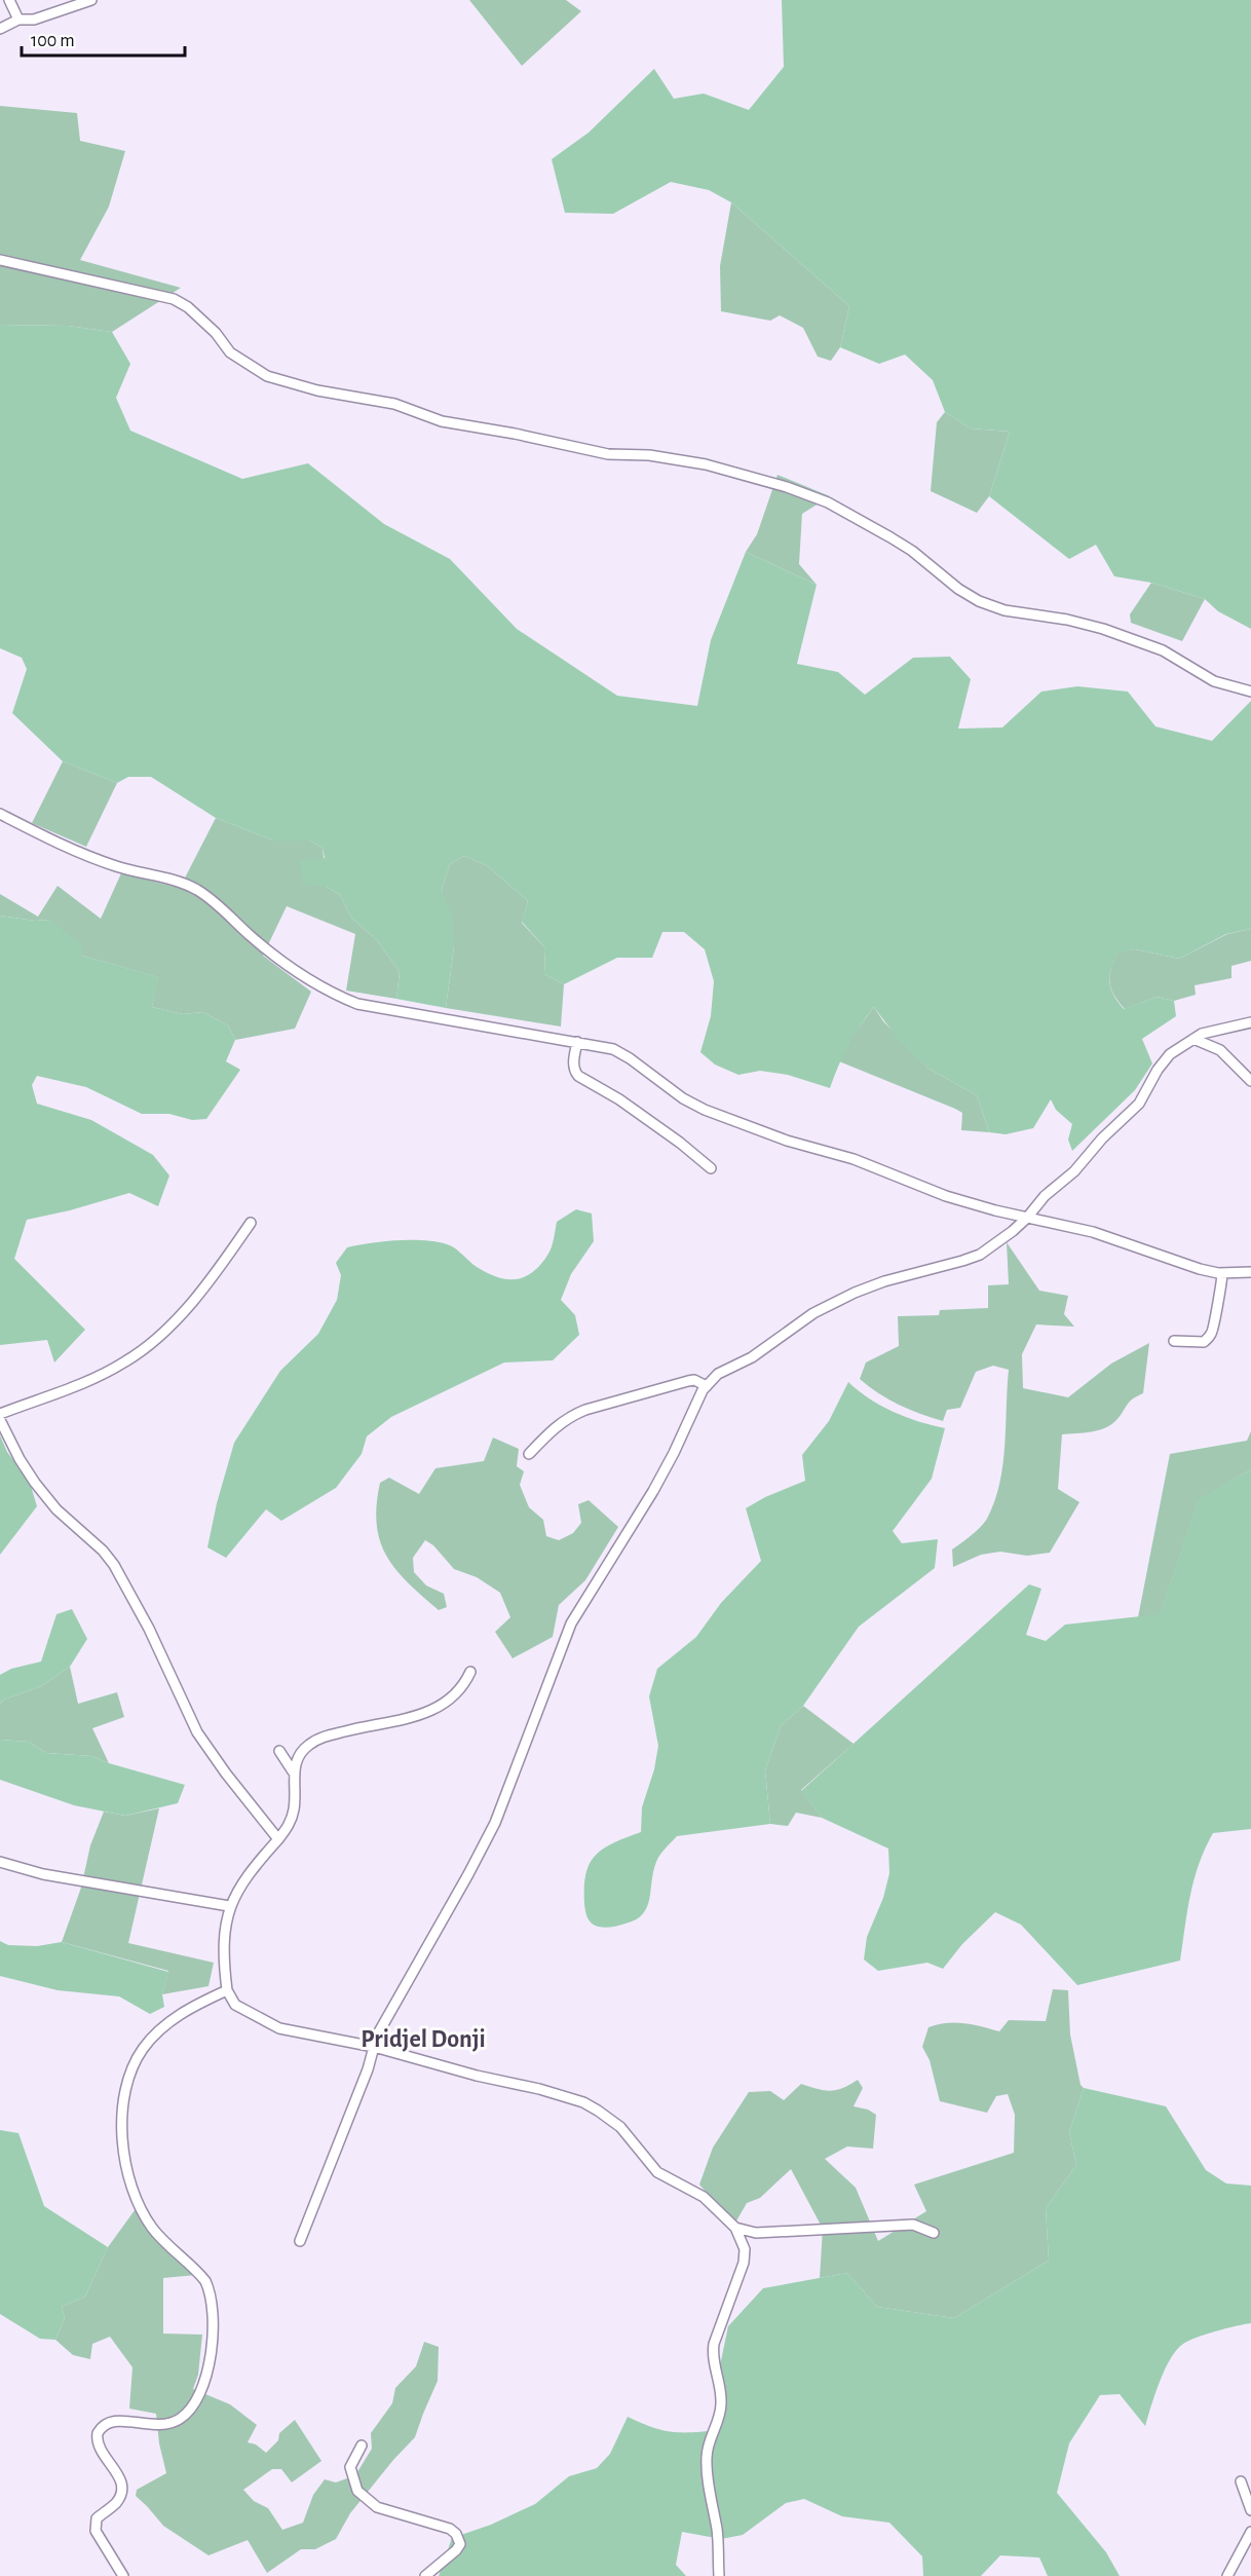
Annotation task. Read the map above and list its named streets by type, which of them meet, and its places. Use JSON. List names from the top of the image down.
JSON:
{
  "districts": ["Pridjel Donji"],
  "scale_bar": "100 m"
}
